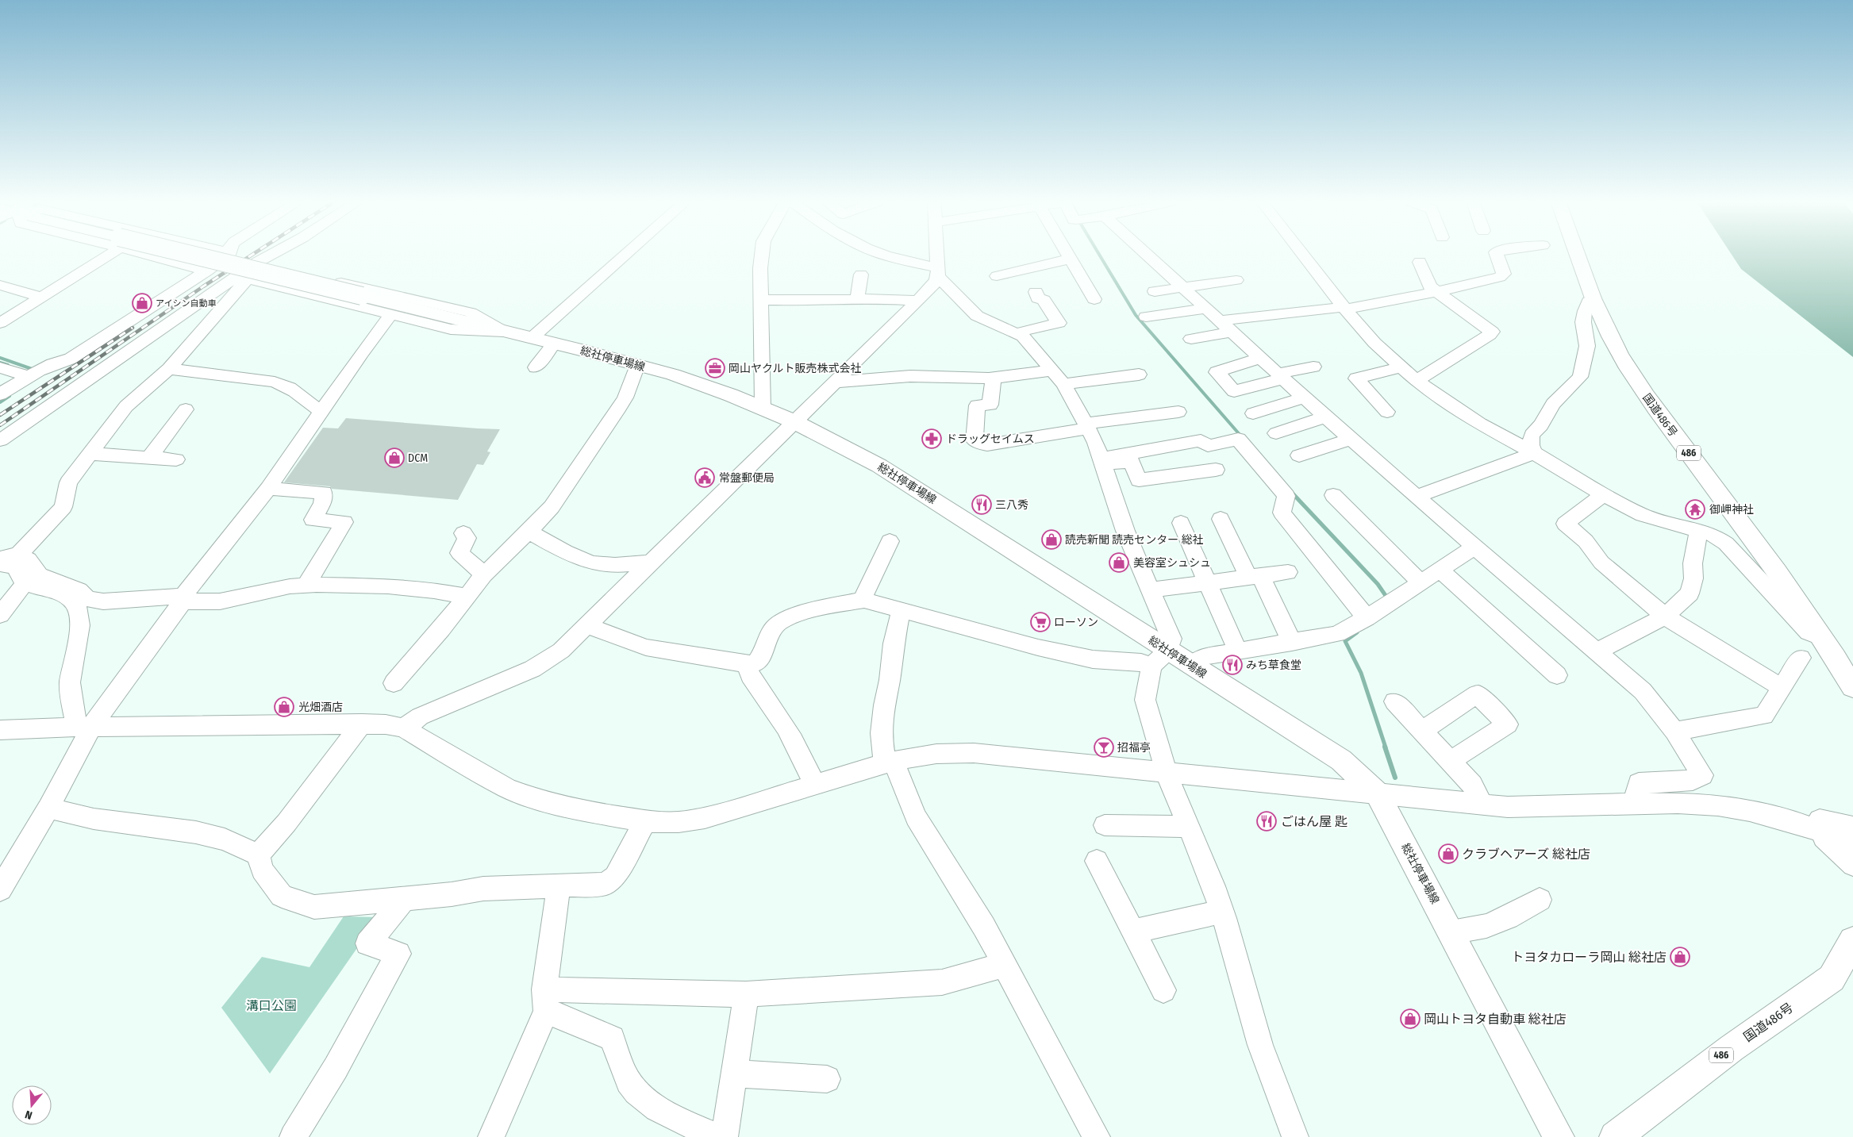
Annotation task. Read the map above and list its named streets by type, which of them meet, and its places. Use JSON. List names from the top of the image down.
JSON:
{
  "streets": {
    "main road": ["総社停車場線", "国道486号", "486"]
  },
  "parks": ["溝口公園"],
  "places": {
    "shop": [
      "アイシン自動車",
      "DCM",
      "読売新聞 読売センター 総社",
      "美容室シュシュ",
      "光畑酒店",
      "クラブヘアーズ 総社店",
      "トヨタカローラ岡山 総社店",
      "岡山トヨタ自動車 総社店"
    ],
    "office": ["岡山ヤクルト販売株式会社"],
    "pharmacy": ["ドラッグセイムス"],
    "public building": ["常盤郵便局"],
    "restaurant": ["三八秀", "みち草食堂", "ごはん屋 匙"],
    "temple": ["御岬神社"],
    "supermarket": ["ローソン"],
    "bar": ["招福亭"]
  },
  "north": "bottom"
}
